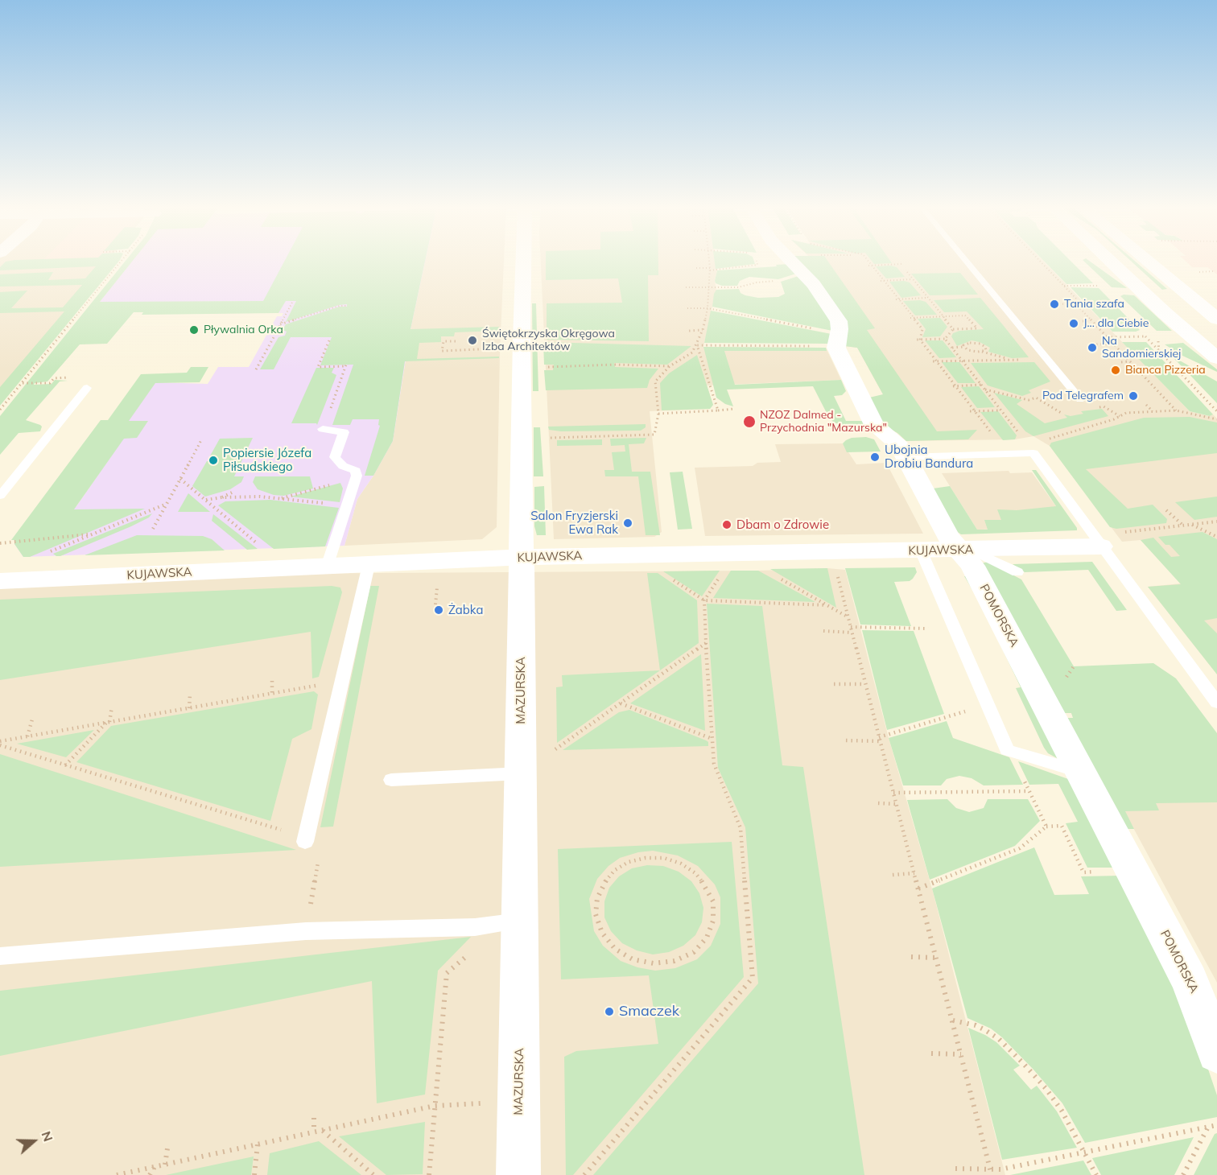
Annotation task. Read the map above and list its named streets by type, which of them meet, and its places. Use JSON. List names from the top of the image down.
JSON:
{
  "streets": {
    "street": ["KUJAWSKA", "POMORSKA", "MAZURSKA"]
  },
  "crossings": [
    ["KUJAWSKA", "POMORSKA"],
    ["KUJAWSKA", "MAZURSKA"]
  ],
  "places": [
    "Tania szafa",
    "J... dla Ciebie",
    "Pływalnia Orka",
    "Świętokrzyska Okręgowa Izba Architektów",
    "Na Sandomierskiej",
    "Bianca Pizzeria",
    "Pod Telegrafem",
    "NZOZ Dalmed - Przychodnia \"Mazurska\"",
    "Ubojnia Drobiu Bandura",
    "Popiersie Józefa Piłsudskiego",
    "Salon Fryzjerski Ewa Rak",
    "Dbam o Zdrowie",
    "Żabka",
    "Smaczek"
  ],
  "north": "right"
}
